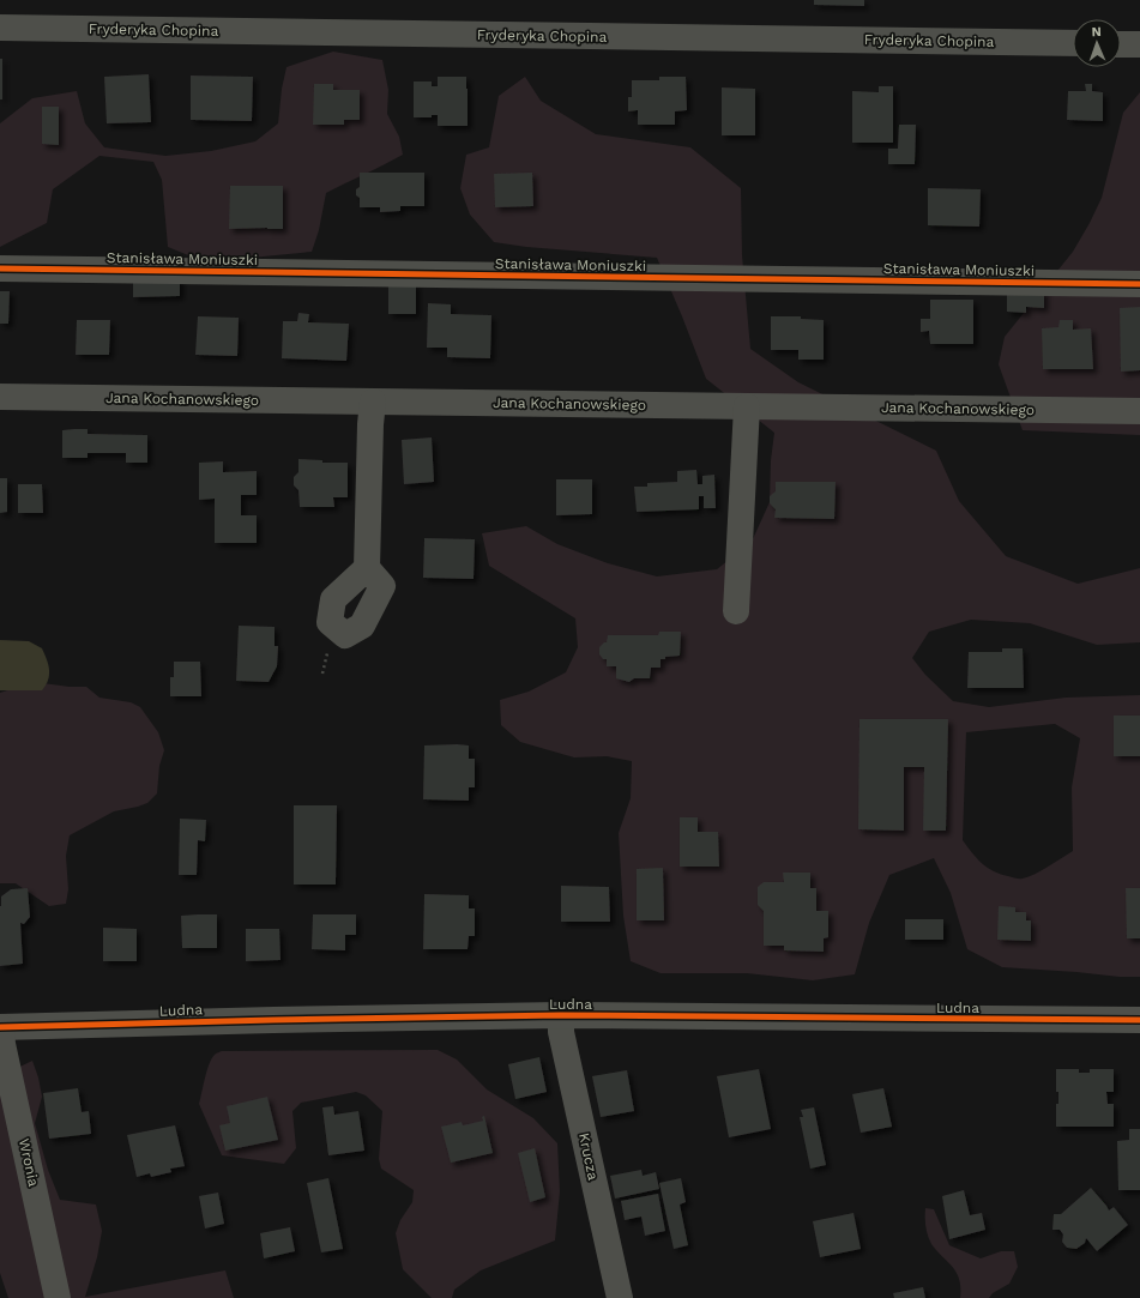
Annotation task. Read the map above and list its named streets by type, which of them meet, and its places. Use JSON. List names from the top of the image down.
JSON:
{
  "streets": {
    "street": [
      "Fryderyka Chopina",
      "Stanisława Moniuszki",
      "Jana Kochanowskiego",
      "Ludna",
      "Krucza",
      "Wronia"
    ]
  },
  "crossings": [
    ["Ludna", "Krucza"],
    ["Ludna", "Wronia"]
  ],
  "north": "top"
}
